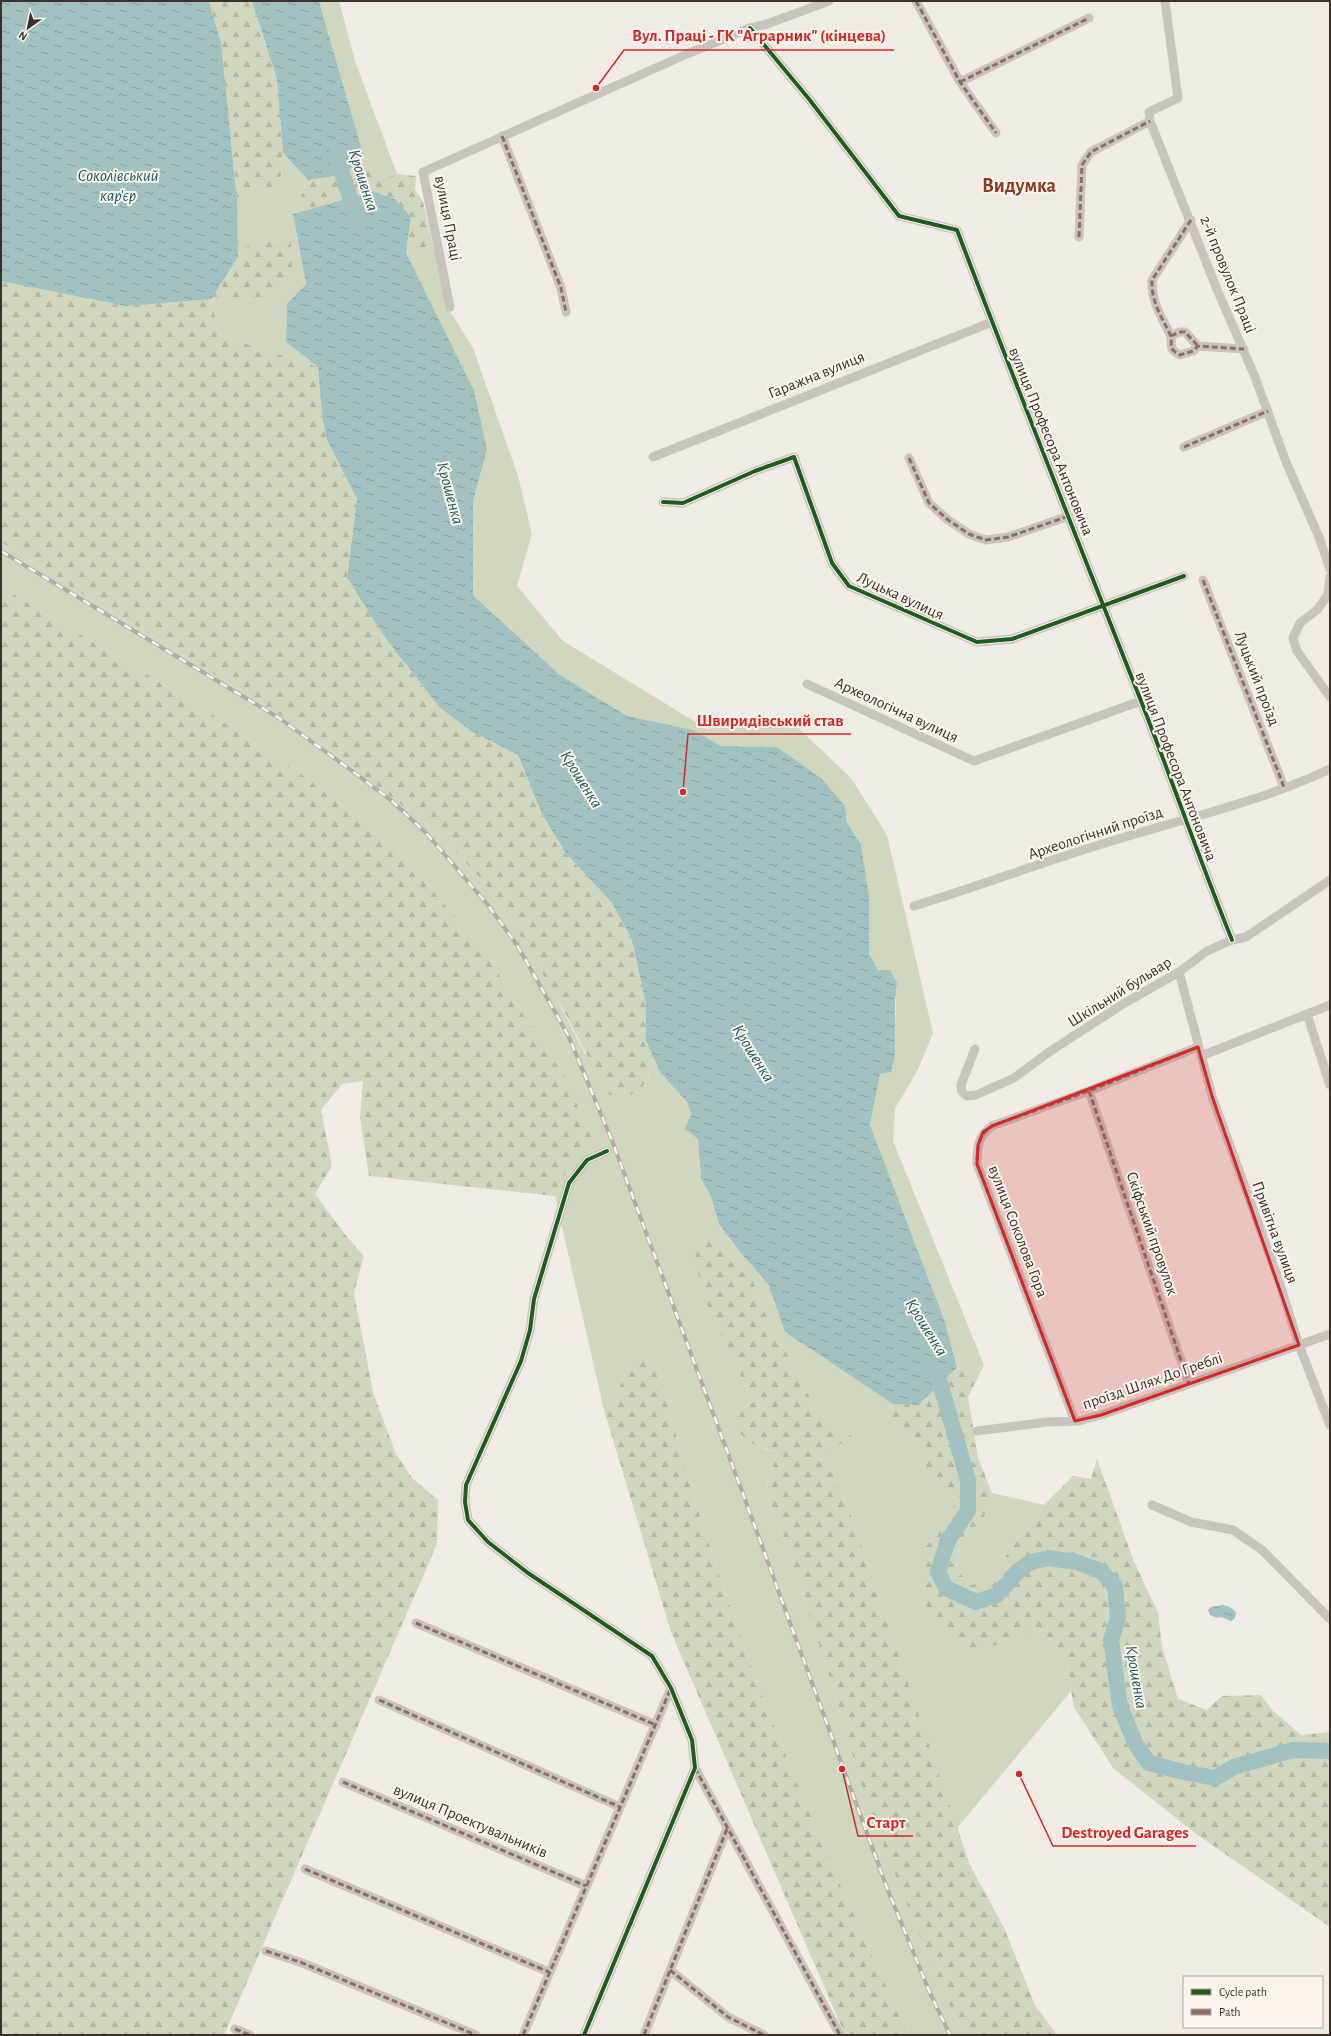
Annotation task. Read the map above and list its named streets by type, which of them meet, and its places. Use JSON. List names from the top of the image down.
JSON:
{
  "streets": {
    "street": [
      "вулиця Праці",
      "2-й провулок Праці",
      "Гаражна вулиця",
      "вулиця Професора Антоновича",
      "Луцька вулиця",
      "Луцький проїзд",
      "Археологічна вулиця",
      "Археологічний проїзд",
      "Шкільний бульвар",
      "вулиця Соколова Гора",
      "Привітна вулиця",
      "Скіфський провулок",
      "проїзд Шлях До Греблі",
      "вулиця Проектувальників"
    ]
  },
  "crossings": [
    ["вулиця Праці", "вулиця Професора Антоновича"],
    ["Гаражна вулиця", "вулиця Професора Антоновича"],
    ["вулиця Професора Антоновича", "Луцька вулиця"],
    ["вулиця Професора Антоновича", "Археологічна вулиця"],
    ["вулиця Професора Антоновича", "Археологічний проїзд"],
    ["вулиця Професора Антоновича", "Шкільний бульвар"],
    ["Луцький проїзд", "Археологічний проїзд"],
    ["вулиця Соколова Гора", "Привітна вулиця"],
    ["вулиця Соколова Гора", "Скіфський провулок"],
    ["вулиця Соколова Гора", "проїзд Шлях До Греблі"],
    ["Привітна вулиця", "проїзд Шлях До Греблі"],
    ["Скіфський провулок", "проїзд Шлях До Греблі"]
  ],
  "districts": ["Видумка"],
  "water": ["Соколівський кар'єр", "Крошенка"],
  "places": [
    "Вул. Праці - ГК \"Аграрник\" (кінцева)",
    "Швиридівський став",
    "Старт",
    "Destroyed Garages"
  ],
  "legend": ["Cycle path", "Path"],
  "north": "bottom left"
}
